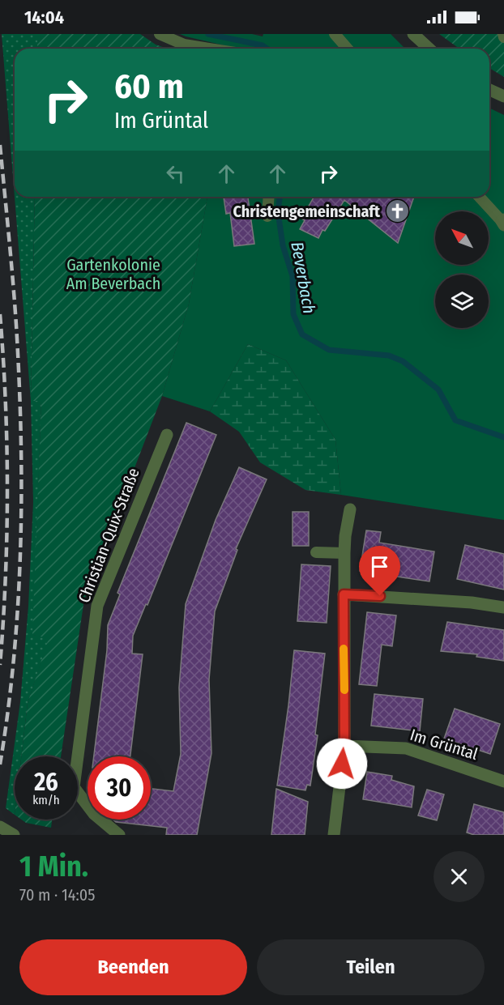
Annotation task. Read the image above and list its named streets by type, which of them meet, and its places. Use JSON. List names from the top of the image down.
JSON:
{
  "streets": {
    "street": ["Christian-Quix-Straße", "Im Grüntal"]
  },
  "water": ["Beverbach"],
  "parks": ["Gartenkolonie Am Beverbach"],
  "places": {
    "church": ["Christengemeinschaft"]
  },
  "north": "top left",
  "page": {
    "status": "14:04",
    "turn": ["60 m", "Im Grüntal"],
    "speed": "26 km/h",
    "limit": "30",
    "heading": ["1 Min.", "70 m · 14:05"],
    "buttons": ["Beenden", "Teilen"]
  }
}
